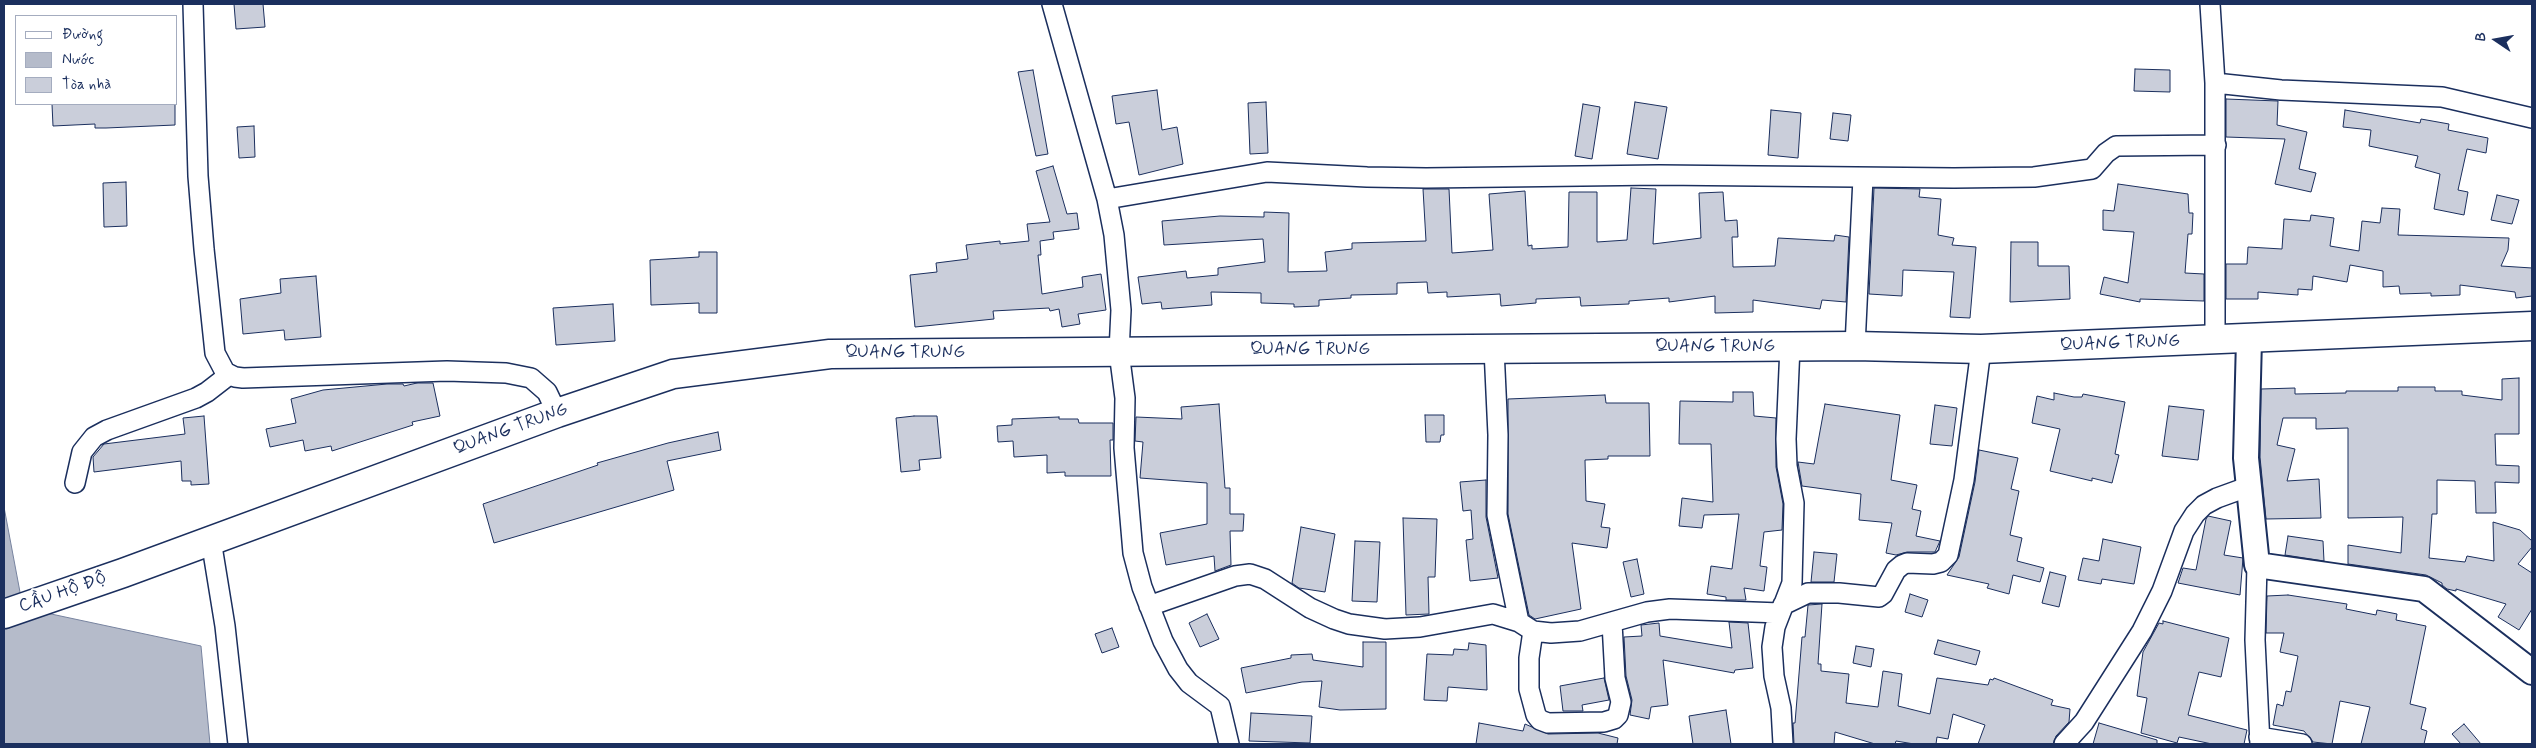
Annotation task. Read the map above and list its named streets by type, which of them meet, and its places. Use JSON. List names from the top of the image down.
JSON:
{
  "streets": {
    "main road": ["QUANG TRUNG", "CẦU HỘ ĐỘ"]
  },
  "crossings": [
    ["QUANG TRUNG", "CẦU HỘ ĐỘ"]
  ],
  "legend": ["Đường", "Nước", "Tòa nhà"],
  "north": "left"
}
